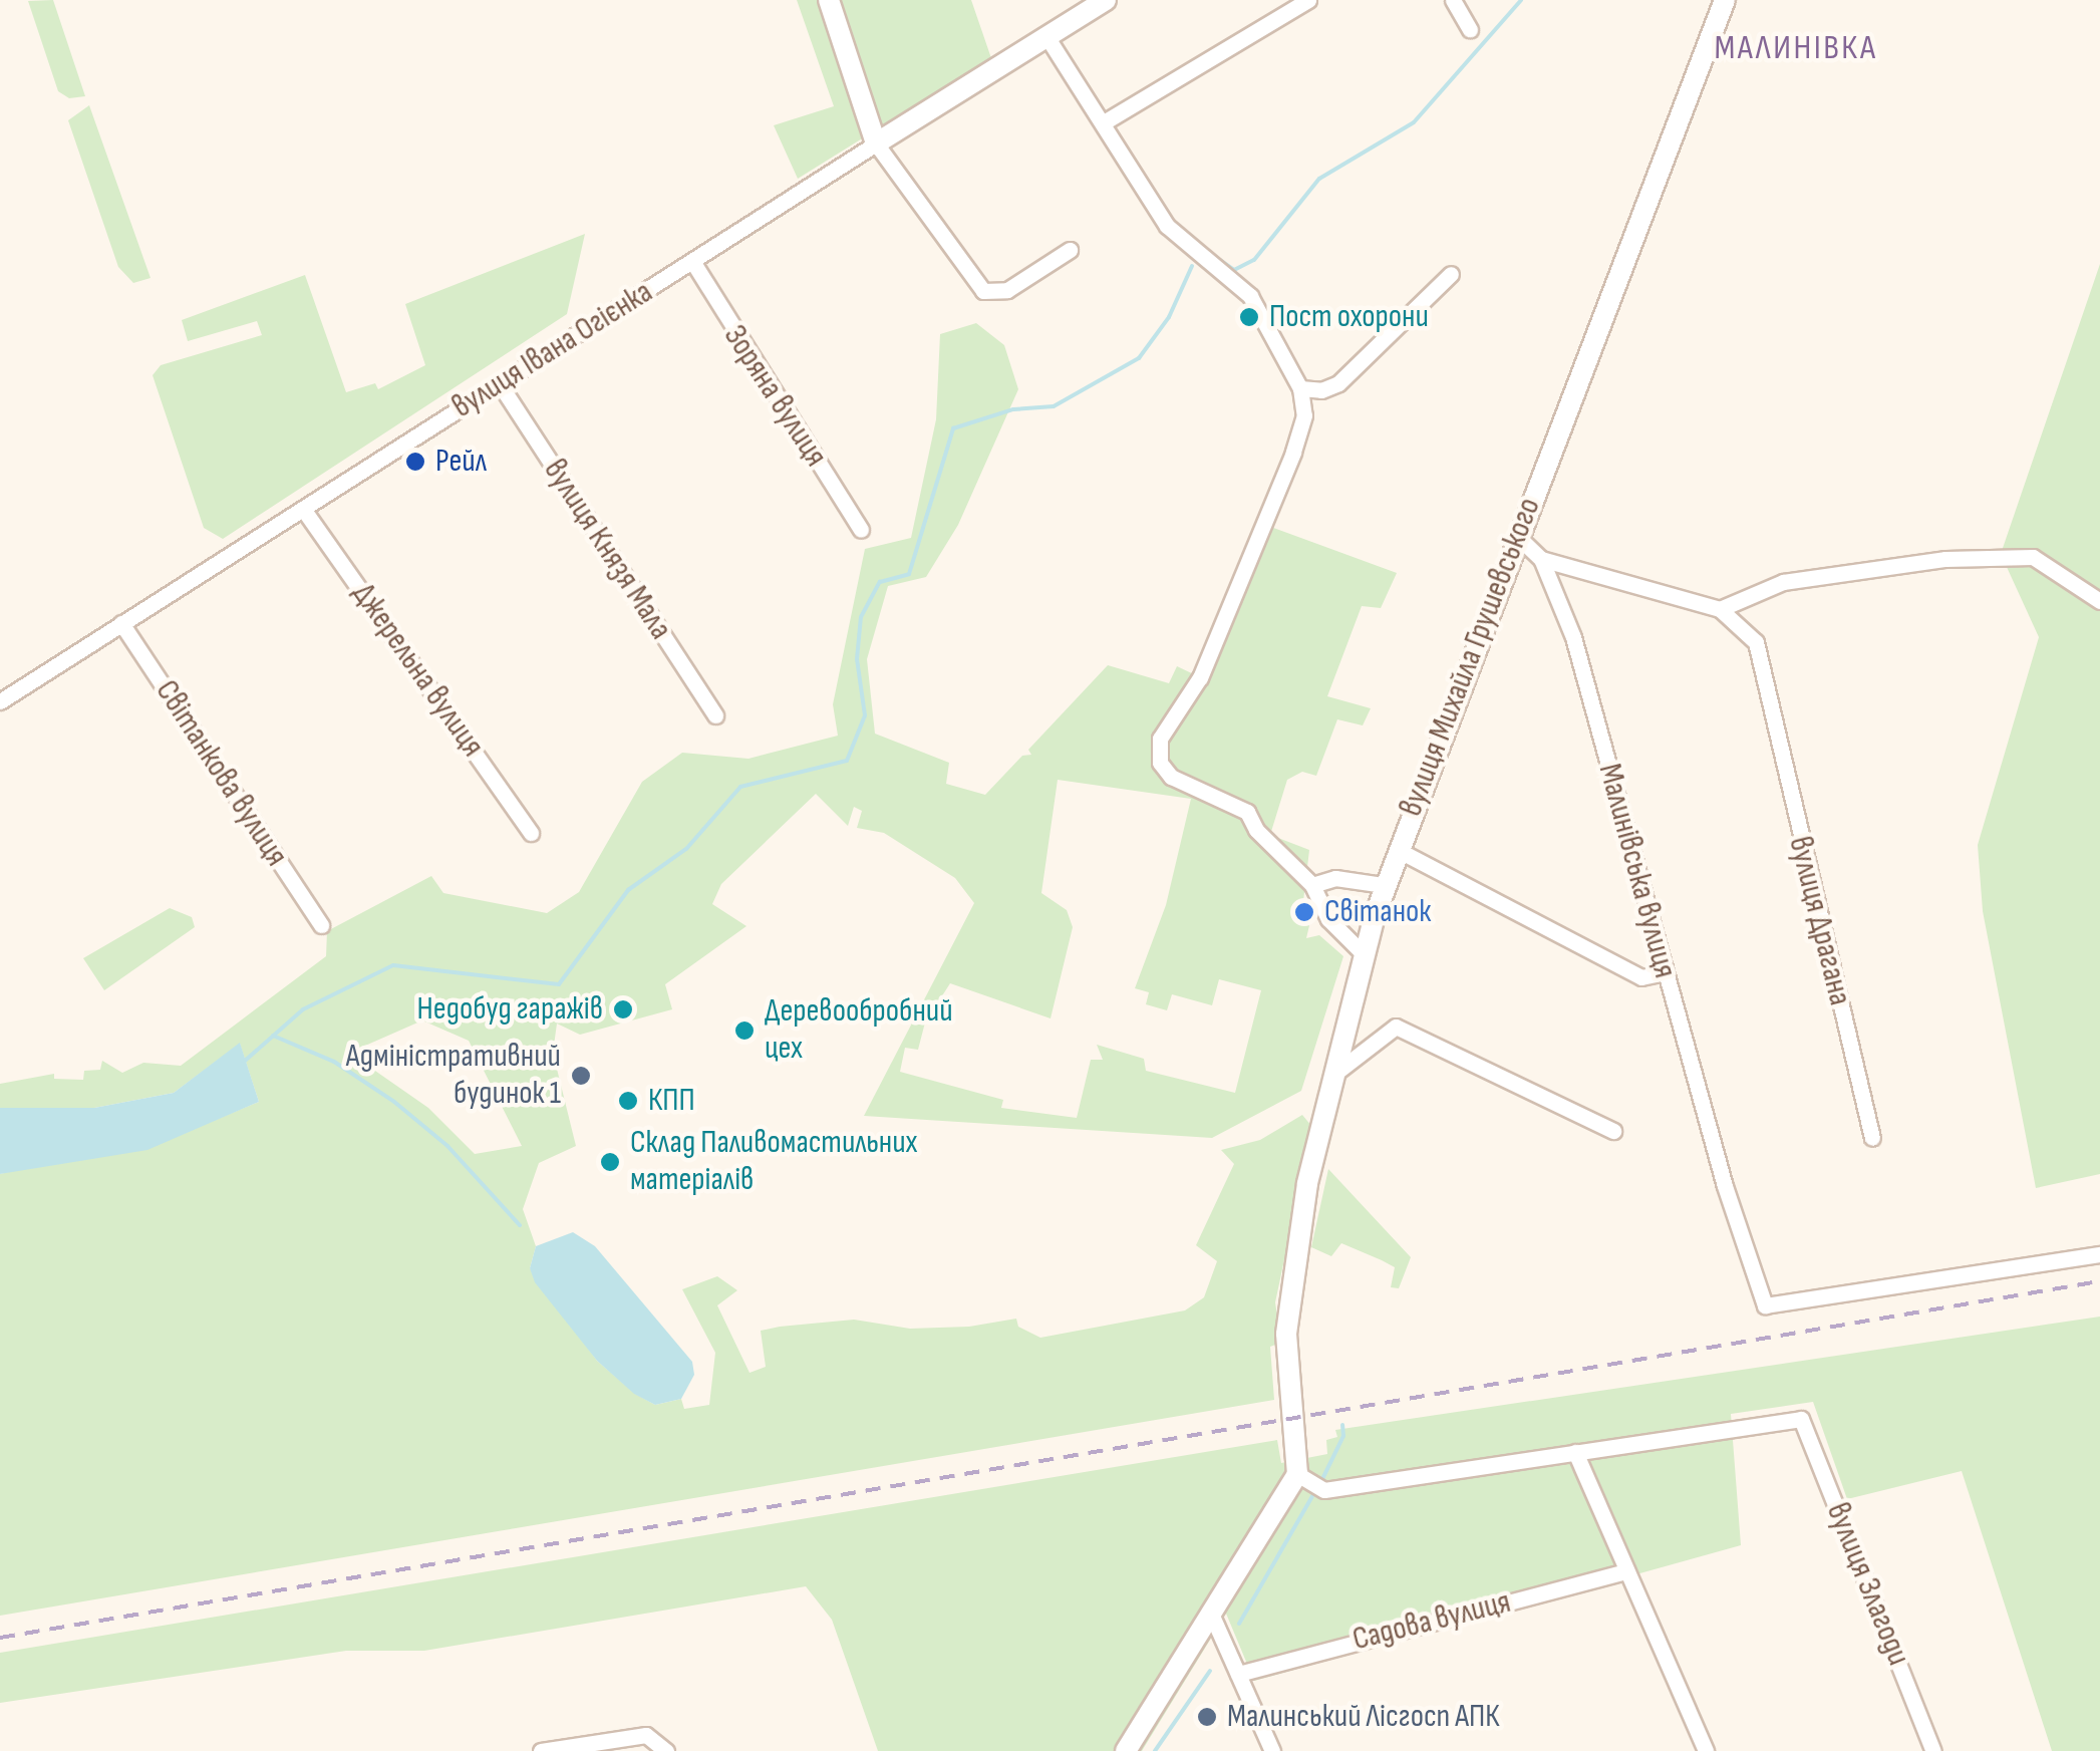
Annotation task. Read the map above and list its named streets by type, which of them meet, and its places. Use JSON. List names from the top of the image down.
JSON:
{
  "streets": {
    "street": [
      "вулиця Івана Огієнка",
      "Зоряна вулиця",
      "вулиця Князя Мала",
      "вулиця Михайла Грушевського",
      "Джерельна вулиця",
      "Світанкова вулиця",
      "Малинівська вулиця",
      "вулиця Драгана",
      "вулиця Злагоди",
      "Садова вулиця"
    ]
  },
  "crossings": [
    ["вулиця Івана Огієнка", "Зоряна вулиця"],
    ["вулиця Івана Огієнка", "вулиця Князя Мала"],
    ["вулиця Івана Огієнка", "Джерельна вулиця"],
    ["вулиця Івана Огієнка", "Світанкова вулиця"]
  ],
  "districts": ["МАЛИНІВКА"],
  "places": [
    "Пост охорони",
    "Рейл",
    "Світанок",
    "Недобуд гаражів",
    "Деревообробний цех",
    "Адміністративний будинок 1",
    "КПП",
    "Склад Паливомастильних матеріалів",
    "Малинський Лісгосп АПК"
  ]
}
